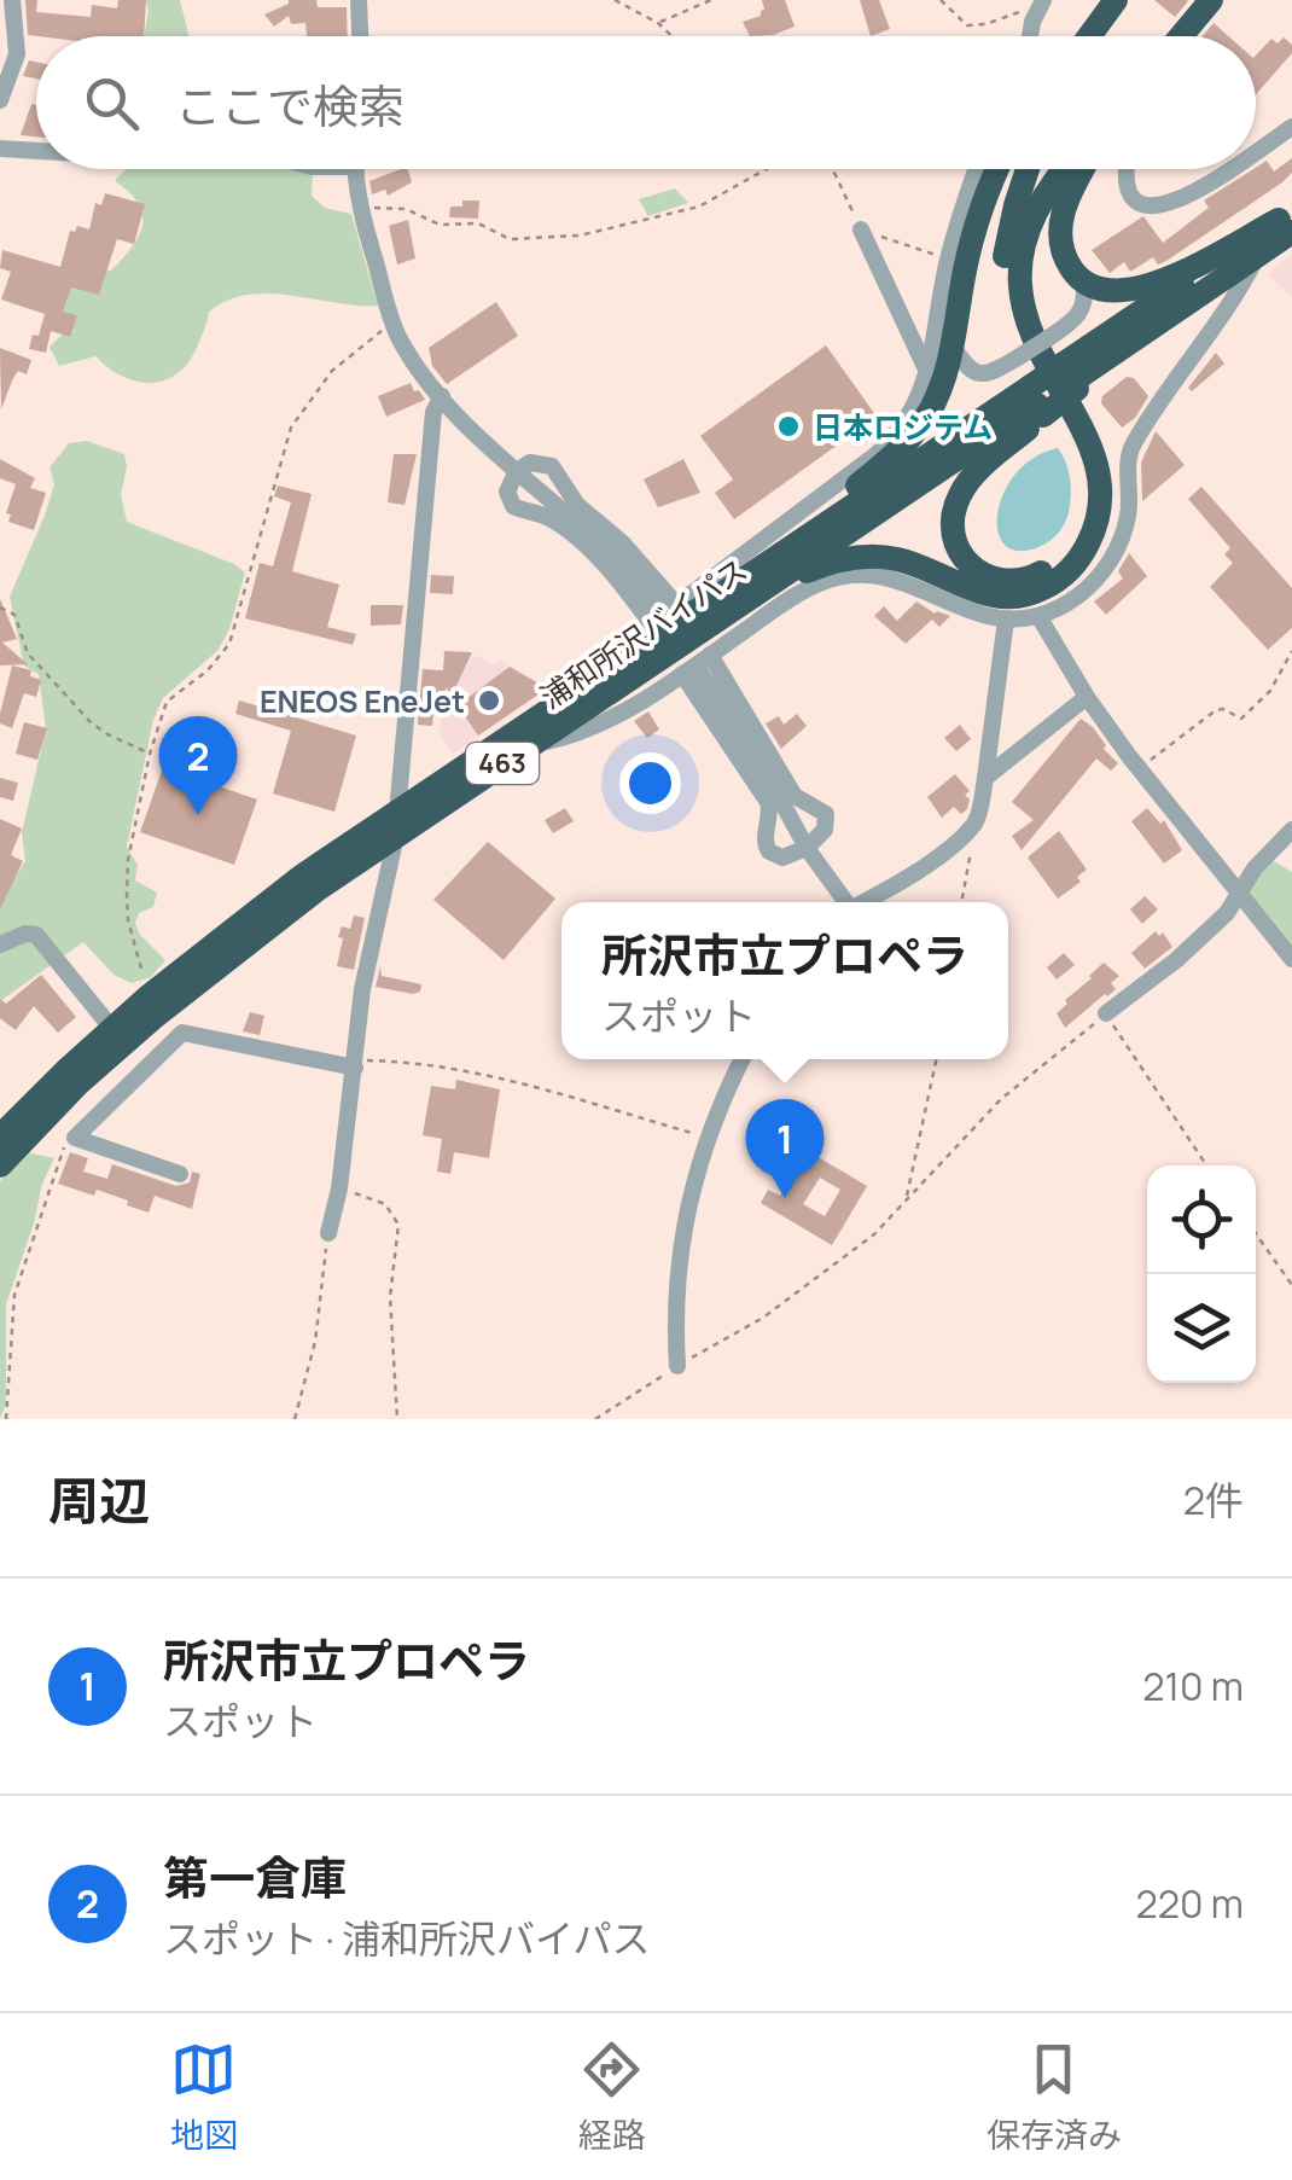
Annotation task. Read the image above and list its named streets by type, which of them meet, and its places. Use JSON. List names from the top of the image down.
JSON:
{
  "streets": {
    "highway": ["浦和所沢バイパス", "463"]
  },
  "places": ["日本ロジテム", "ENEOS EneJet"],
  "page": {
    "search": "ここで検索",
    "pins": ["2", "1"],
    "popup": ["所沢市立プロペラ", "スポット"],
    "heading": ["周辺", "2件"],
    "list": [
      {
        "mark": "1",
        "name": "所沢市立プロペラ",
        "note": "スポット",
        "value": "210 m"
      },
      {
        "mark": "2",
        "name": "第一倉庫",
        "note": "スポット · 浦和所沢バイパス",
        "value": "220 m"
      }
    ],
    "nav": ["地図", "経路", "保存済み"]
  }
}
